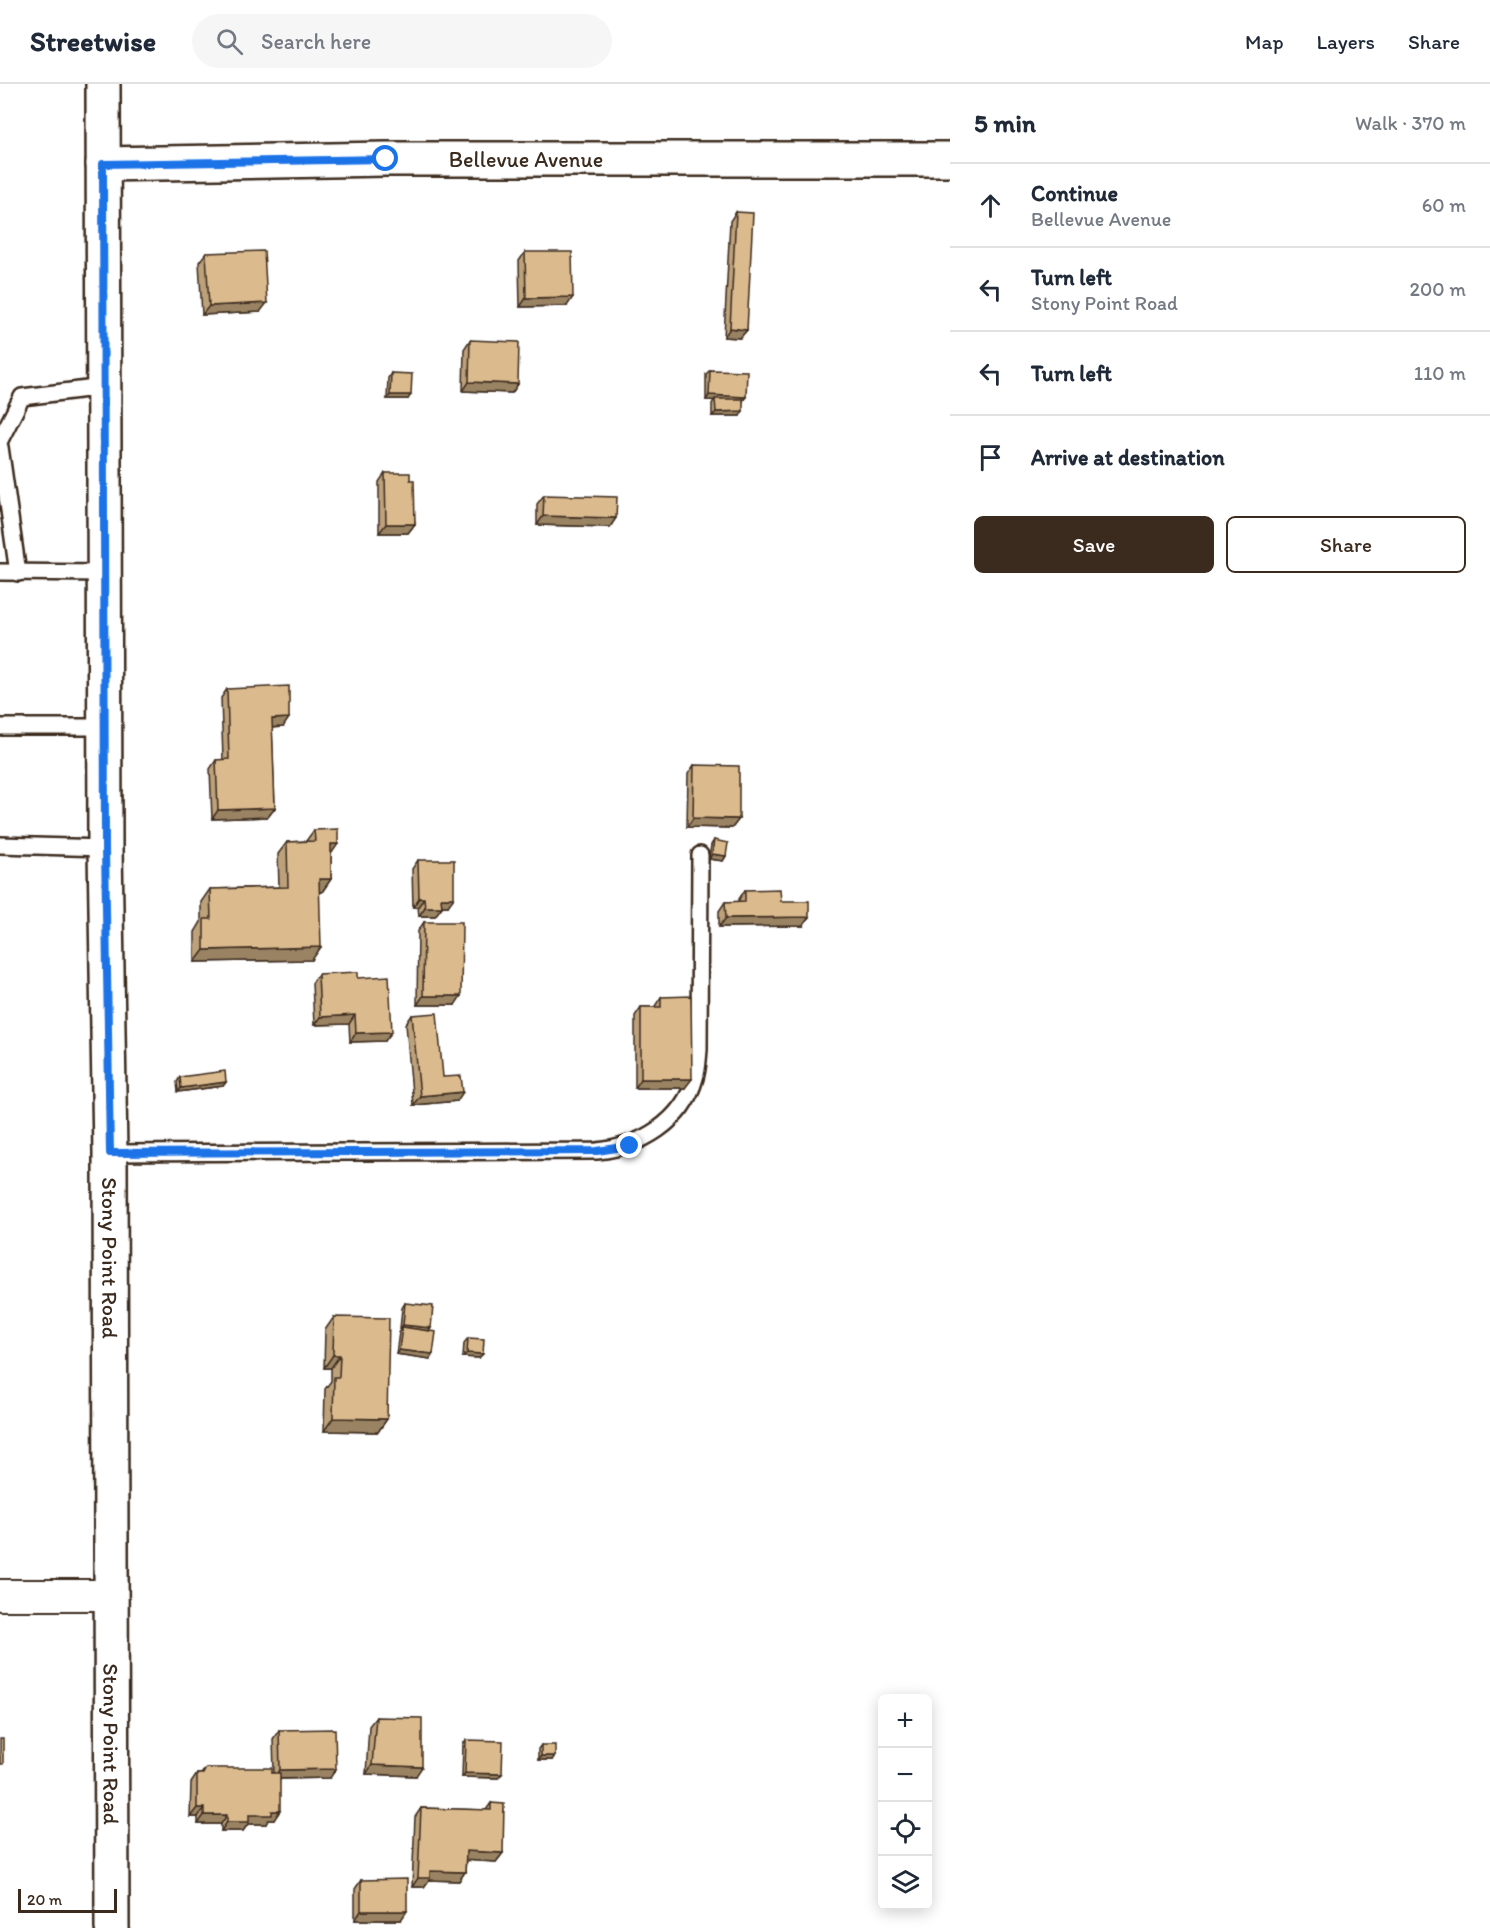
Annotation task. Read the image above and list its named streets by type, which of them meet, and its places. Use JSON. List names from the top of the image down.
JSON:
{
  "streets": {
    "main road": ["Bellevue Avenue", "Stony Point Road"]
  },
  "crossings": [
    ["Bellevue Avenue", "Stony Point Road"]
  ],
  "scale_bar": "20 m",
  "page": {
    "header": "Streetwise",
    "search": "Search here",
    "nav": ["Map", "Layers", "Share"],
    "heading": ["5 min", "Walk · 370 m"],
    "list": [
      ["Continue", "Bellevue Avenue", "60 m"],
      ["Turn left", "Stony Point Road", "200 m"],
      ["Turn left", "110 m"],
      "Arrive at destination"
    ],
    "buttons": ["Save", "Share"],
    "map_buttons": ["+", "−"],
    "scale": "20 m"
  }
}
